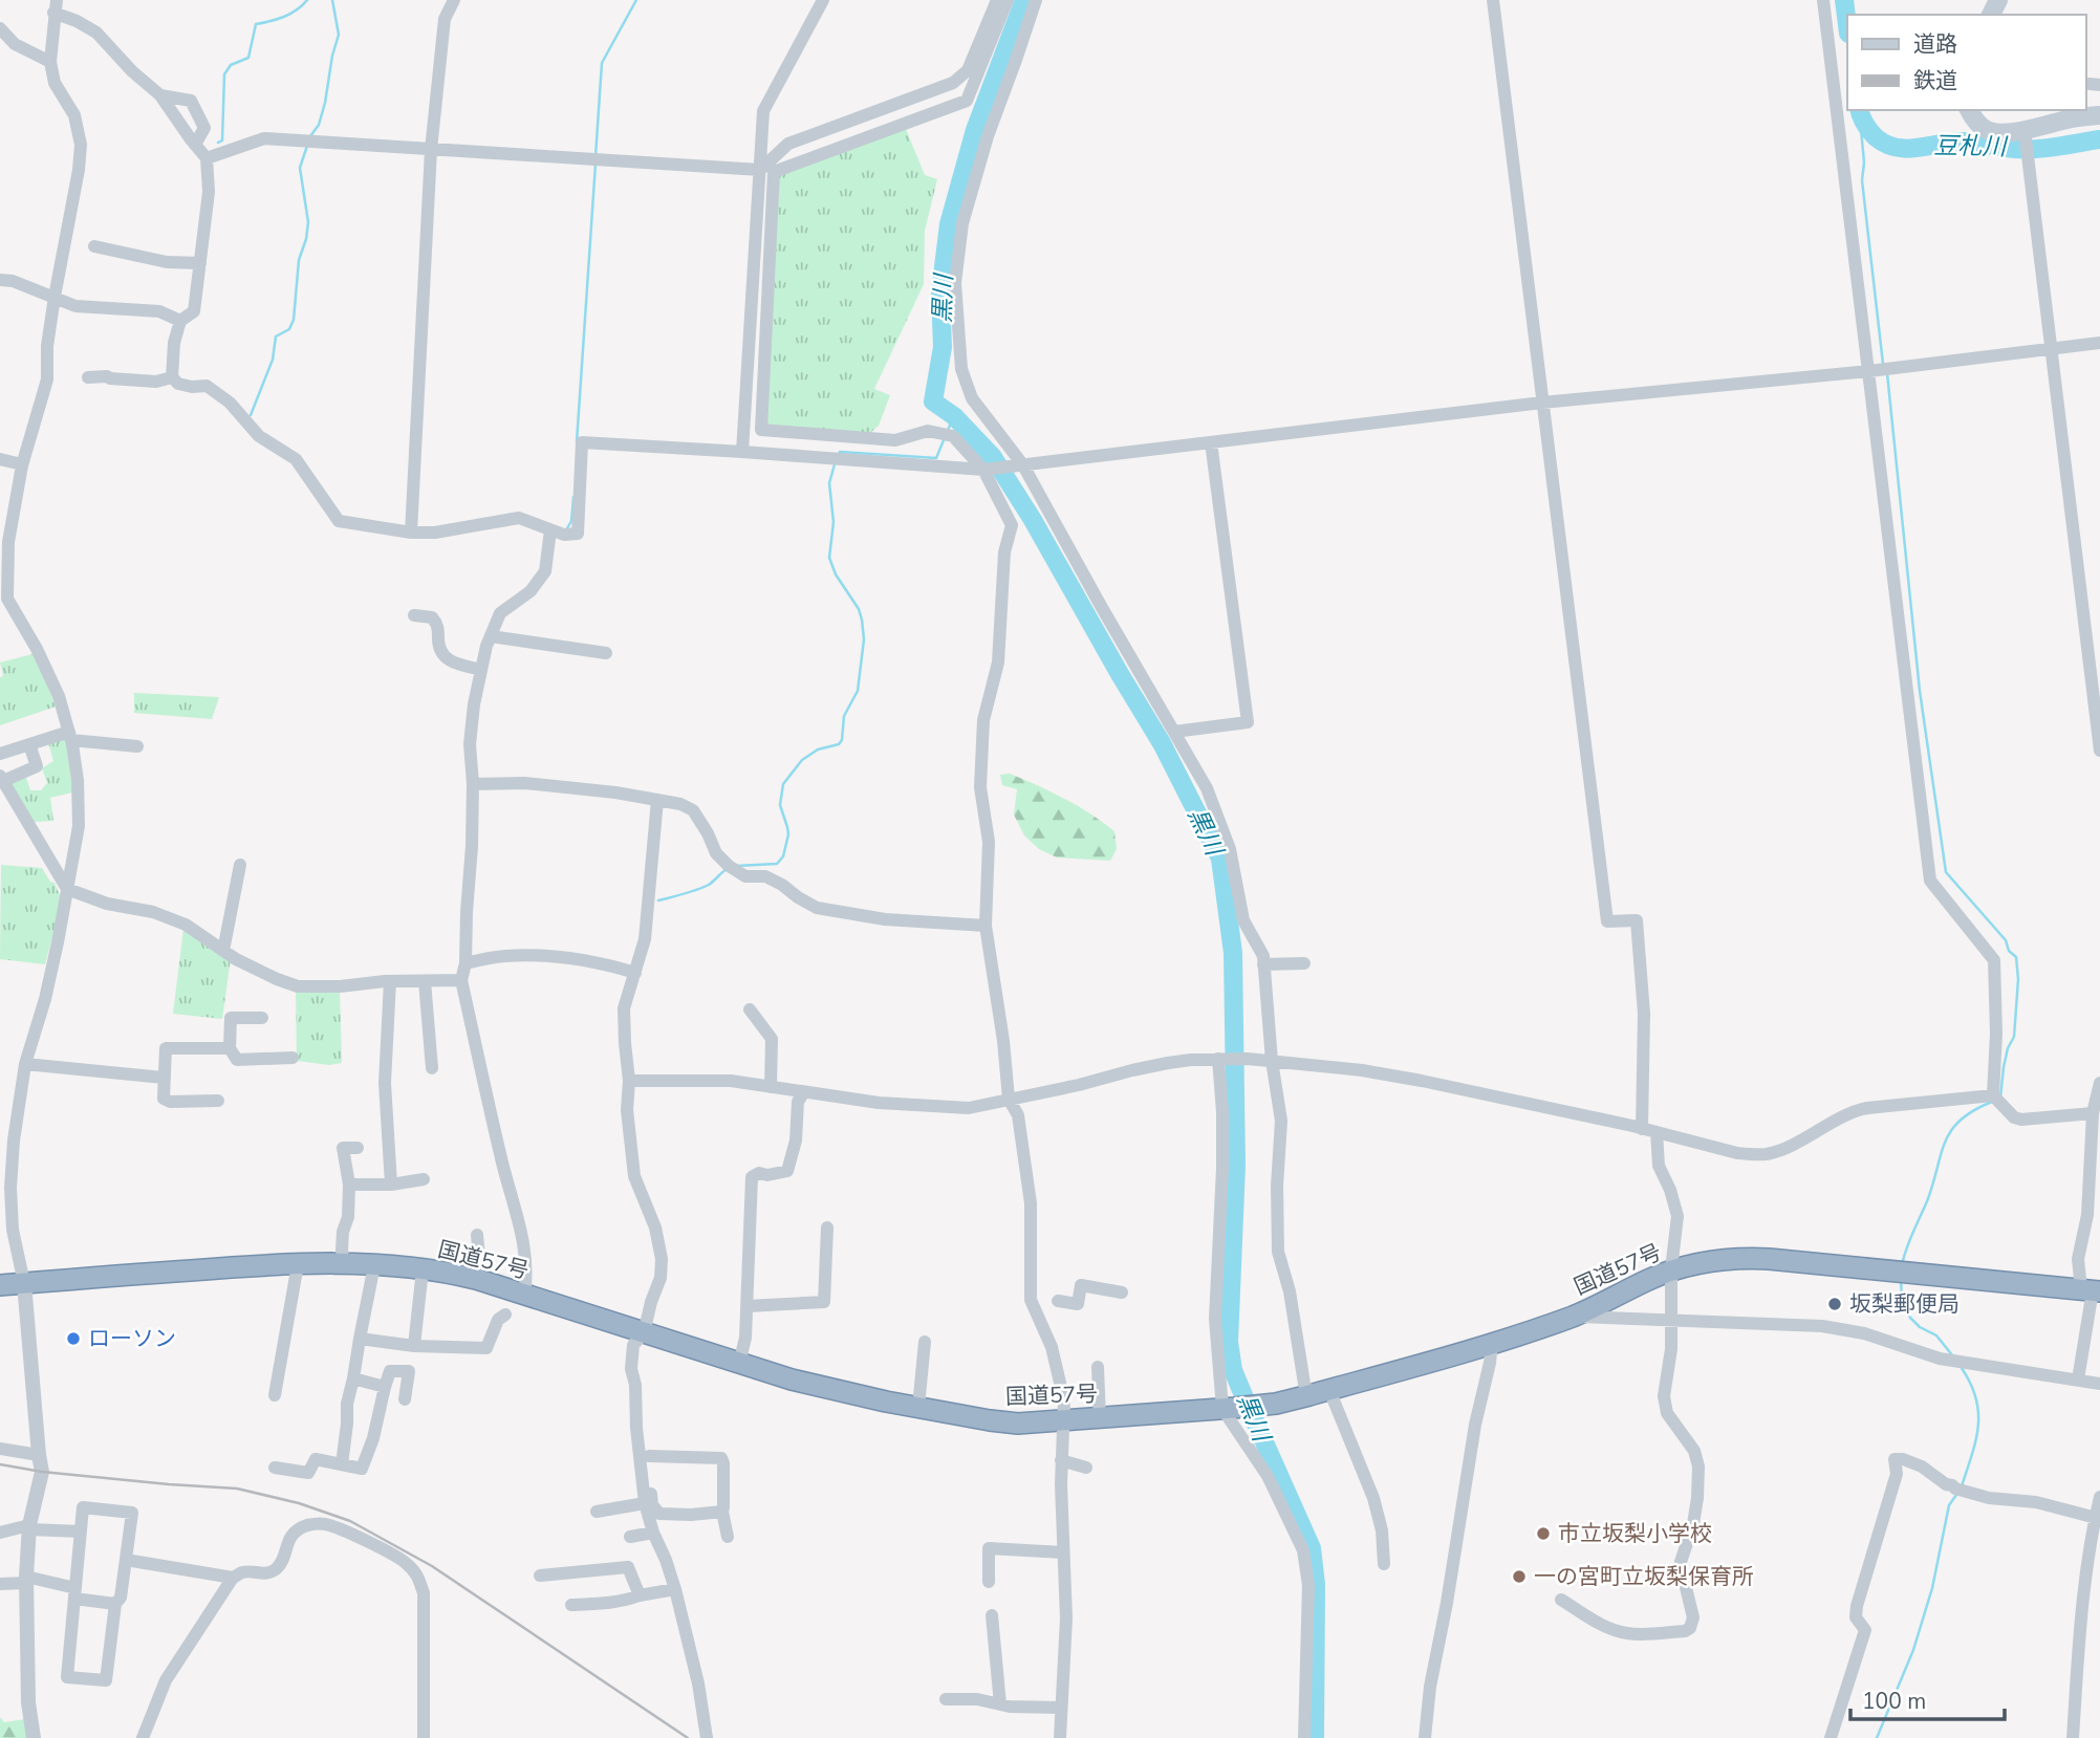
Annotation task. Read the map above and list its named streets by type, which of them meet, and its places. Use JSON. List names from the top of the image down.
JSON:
{
  "streets": {
    "highway": ["国道57号"]
  },
  "water": ["豆札川", "黒川"],
  "places": [
    "坂梨郵便局",
    "ローソン",
    "市立坂梨小学校",
    "一の宮町立坂梨保育所"
  ],
  "legend": ["道路", "鉄道"],
  "scale_bar": "100 m"
}
